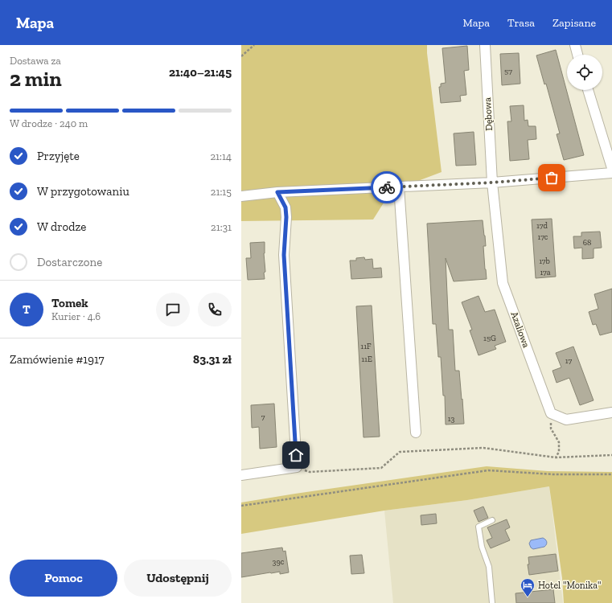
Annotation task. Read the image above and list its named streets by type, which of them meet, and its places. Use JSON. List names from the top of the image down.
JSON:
{
  "streets": {
    "street": ["Dębowa", "Azaliowa"]
  },
  "crossings": [
    ["Dębowa", "Azaliowa"]
  ],
  "places": {
    "hotel": ["Hotel \"Monika\""]
  },
  "house_numbers": [
    "57",
    "17d",
    "17c",
    "68",
    "17b",
    "17a",
    "15G",
    "11F",
    "11E",
    "17",
    "7",
    "13",
    "39c"
  ],
  "page": {
    "header": "Mapa",
    "nav": ["Mapa", "Trasa", "Zapisane"],
    "heading": ["2 min", "Dostawa za", "21:40–21:45"],
    "panel": [
      "Tomek",
      "Kurier · 4.6",
      "Zamówienie #1917",
      "83.31 zł"
    ],
    "bar": "W drodze · 240 m",
    "list": [
      ["Przyjęte", "21:14"],
      ["W przygotowaniu", "21:15"],
      ["W drodze", "21:31"],
      "Dostarczone"
    ],
    "round": "T",
    "buttons": ["Pomoc", "Udostępnij"]
  }
}
